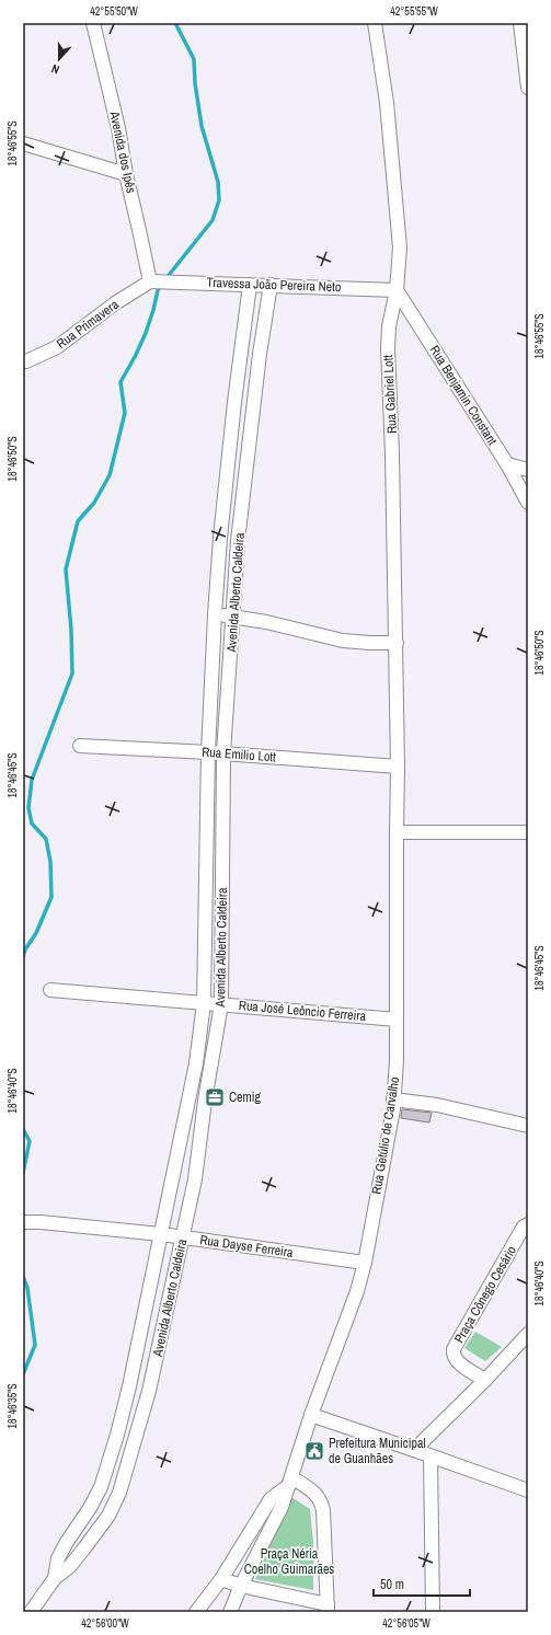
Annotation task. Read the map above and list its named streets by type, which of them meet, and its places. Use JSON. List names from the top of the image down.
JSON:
{
  "streets": {
    "street": [
      "Avenida dos Ipês",
      "Travessa João Pereira Neto",
      "Rua Primavera",
      "Rua Gabriel Lott",
      "Rua Benjamin Constant",
      "Avenida Alberto Caldeira",
      "Rua Emilio Lott",
      "Rua José Leôncio Ferreira",
      "Rua Getúlio de Carvalho",
      "Rua Dayse Ferreira",
      "Praça Cônego Cesário"
    ]
  },
  "crossings": [
    ["Avenida dos Ipês", "Travessa João Pereira Neto"],
    ["Avenida dos Ipês", "Rua Primavera"],
    ["Travessa João Pereira Neto", "Rua Primavera"],
    ["Travessa João Pereira Neto", "Rua Gabriel Lott"],
    ["Travessa João Pereira Neto", "Rua Benjamin Constant"],
    ["Travessa João Pereira Neto", "Avenida Alberto Caldeira"],
    ["Rua Gabriel Lott", "Rua Benjamin Constant"],
    ["Rua Gabriel Lott", "Rua Emilio Lott"],
    ["Rua Gabriel Lott", "Rua Getúlio de Carvalho"],
    ["Avenida Alberto Caldeira", "Rua Emilio Lott"],
    ["Avenida Alberto Caldeira", "Rua José Leôncio Ferreira"],
    ["Avenida Alberto Caldeira", "Rua Dayse Ferreira"],
    ["Rua Emilio Lott", "Rua Getúlio de Carvalho"],
    ["Rua José Leôncio Ferreira", "Rua Getúlio de Carvalho"],
    ["Rua Getúlio de Carvalho", "Rua Dayse Ferreira"]
  ],
  "parks": ["Praça Néria Coelho Guimarães"],
  "places": {
    "office": ["Cemig"],
    "public building": ["Prefeitura Municipal de Guanhães"]
  },
  "scale_bar": "50 m",
  "north": "bottom",
  "coordinates": [
    "42°55'50\"W",
    "42°55'55\"W",
    "18°46'55\"S",
    "18°46'50\"S",
    "18°46'45\"S",
    "18°46'40\"S",
    "18°46'35\"S",
    "42°56'00\"W",
    "42°56'05\"W"
  ]
}
